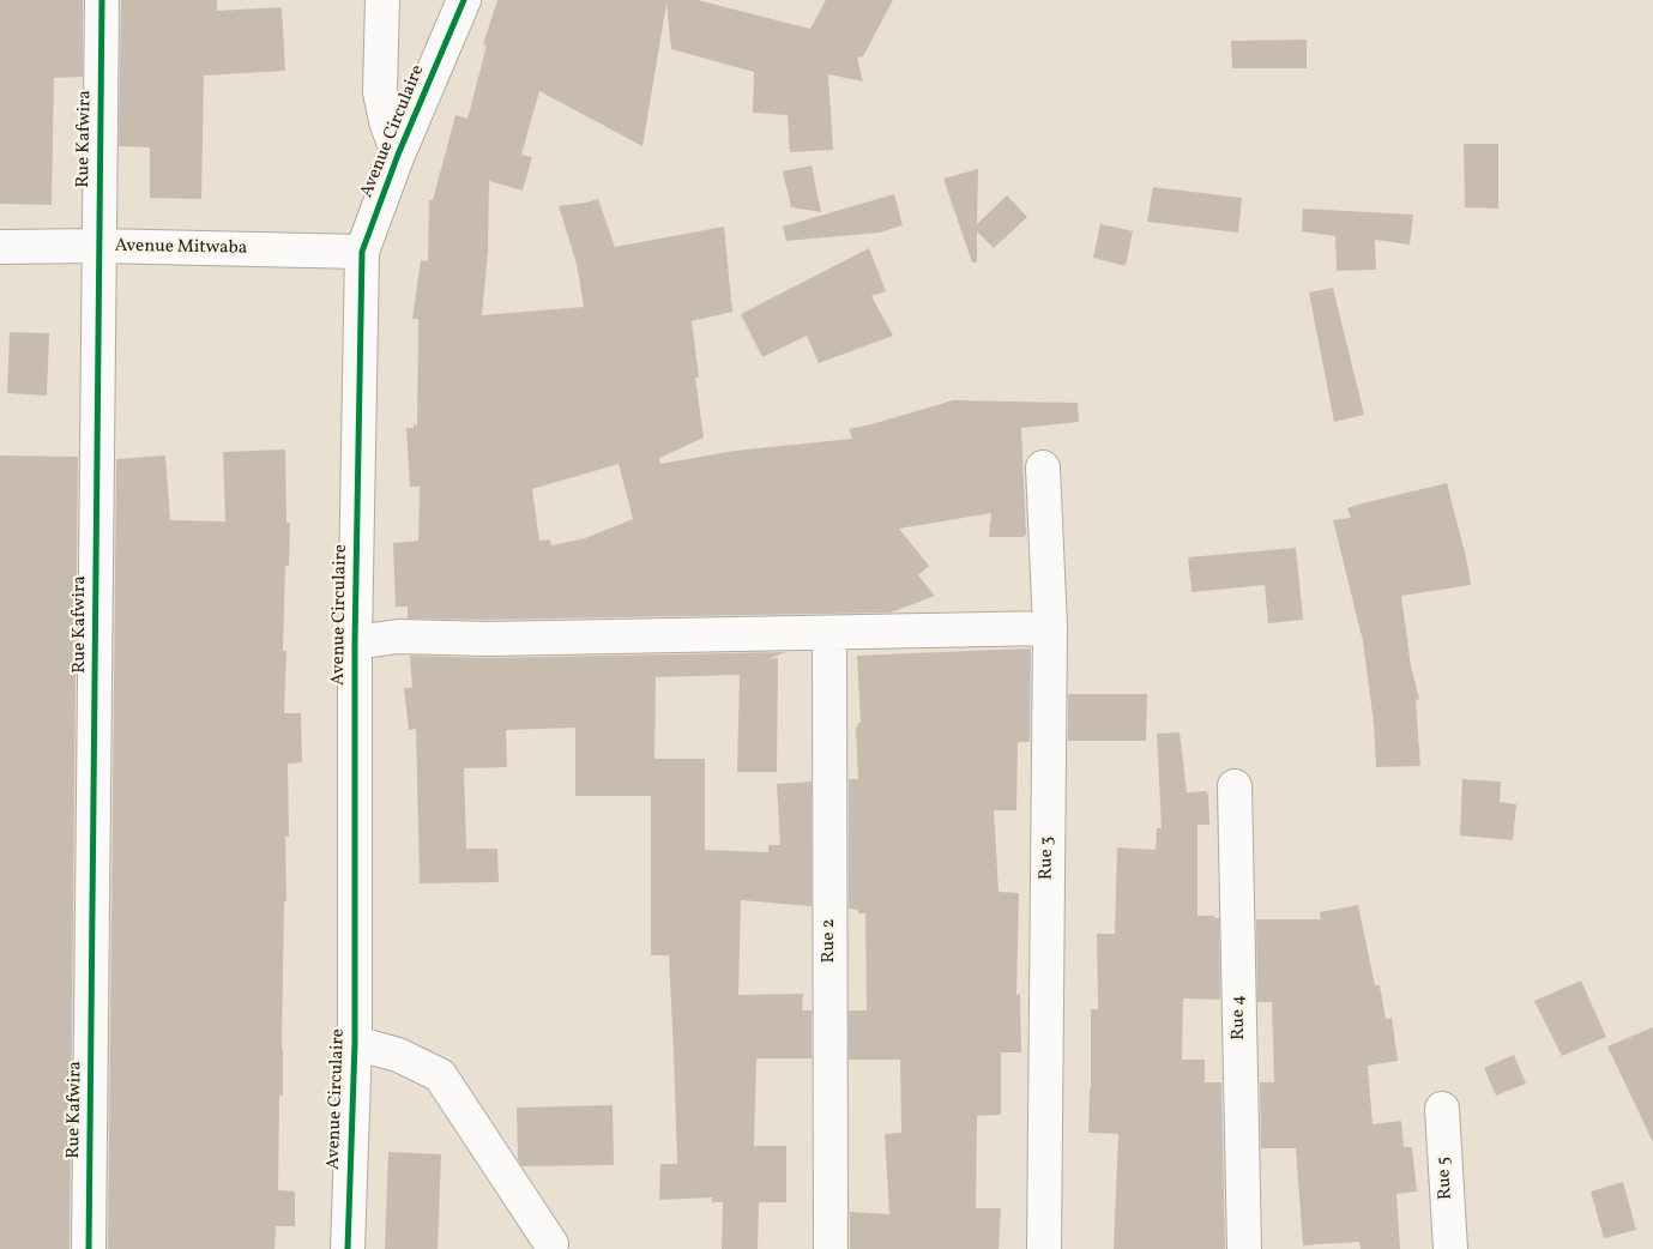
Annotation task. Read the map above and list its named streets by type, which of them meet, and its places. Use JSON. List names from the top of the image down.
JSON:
{
  "streets": {
    "street": [
      "Avenue Circulaire",
      "Rue Kafwira",
      "Avenue Mitwaba",
      "Rue 3",
      "Rue 2",
      "Rue 4",
      "Rue 5"
    ]
  },
  "crossings": [
    ["Avenue Circulaire", "Avenue Mitwaba"],
    ["Rue Kafwira", "Avenue Mitwaba"]
  ]
}
